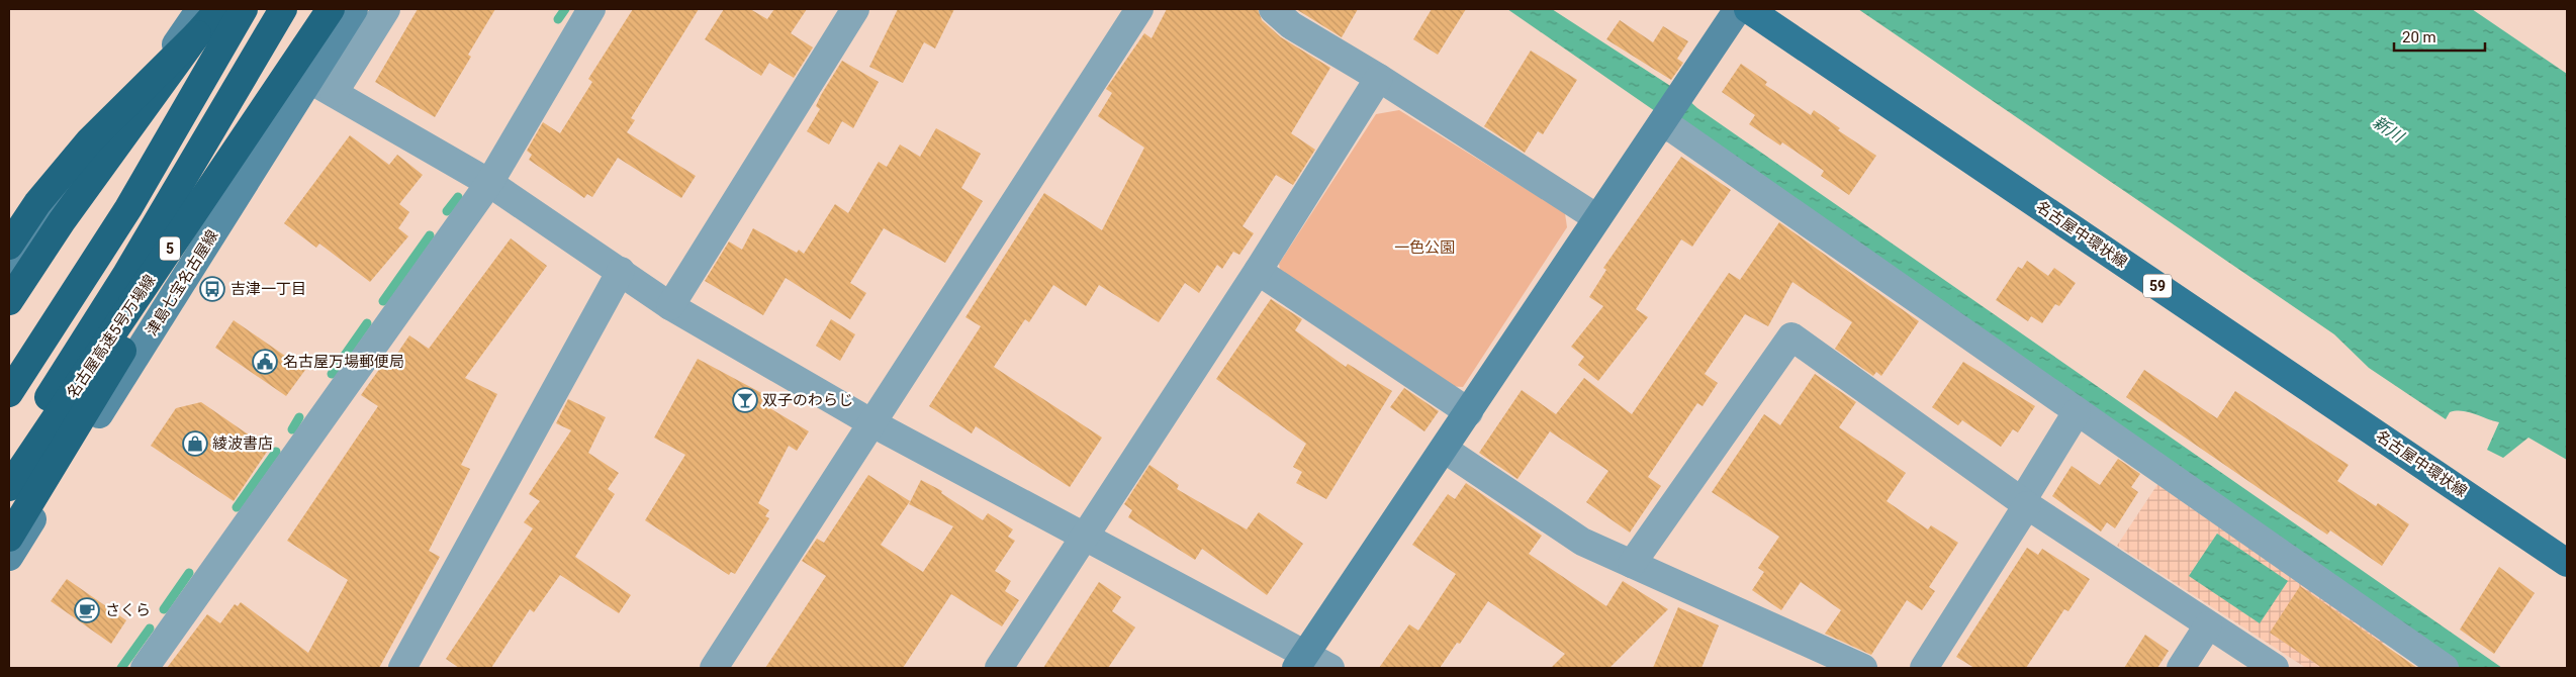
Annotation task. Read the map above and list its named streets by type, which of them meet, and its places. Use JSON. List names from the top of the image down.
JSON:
{
  "streets": {
    "highway": ["5", "名古屋高速5号万場線"],
    "main road": ["名古屋中環状線", "津島七宝名古屋線", "59"]
  },
  "crossings": [
    ["津島七宝名古屋線", "名古屋高速5号万場線"]
  ],
  "water": ["新川"],
  "parks": ["一色公園"],
  "places": {
    "bus stop": ["吉津一丁目"],
    "public building": ["名古屋万場郵便局"],
    "bar": ["双子のわらじ"],
    "shop": ["綾波書店"],
    "cafe": ["さくら"]
  },
  "scale_bar": "20 m"
}
